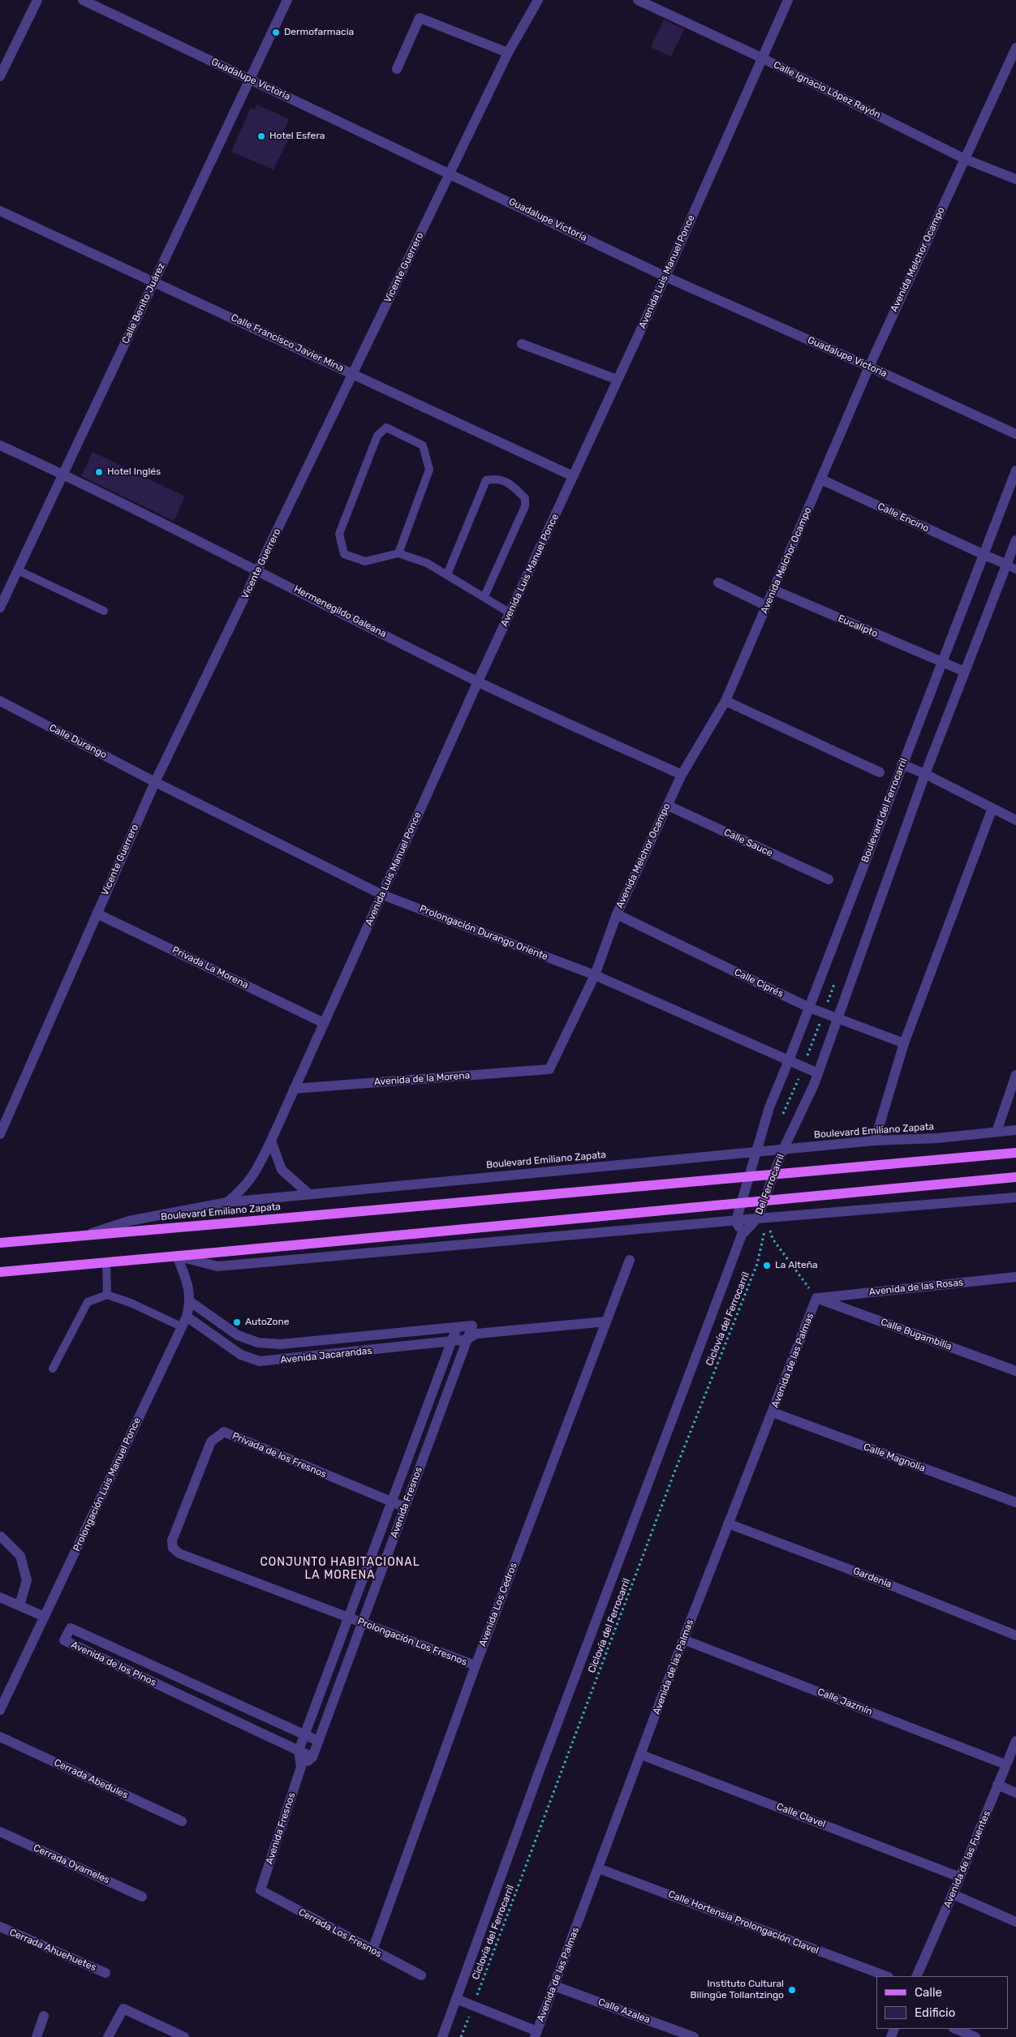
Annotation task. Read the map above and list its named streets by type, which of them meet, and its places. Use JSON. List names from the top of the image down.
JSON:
{
  "streets": {
    "main road": ["Boulevard Emiliano Zapata"],
    "street": [
      "Guadalupe Victoria",
      "Calle Ignacio López Rayón",
      "Avenida Melchor Ocampo",
      "Vicente Guerrero",
      "Avenida Luis Manuel Ponce",
      "Calle Benito Juárez",
      "Calle Francisco Javier Mina",
      "Calle Encino",
      "Hermenegildo Galeana",
      "Eucalipto",
      "Calle Durango",
      "Boulevard del Ferrocarril",
      "Calle Sauce",
      "Prolongación Durango Oriente",
      "Privada La Morena",
      "Calle Ciprés",
      "Avenida de la Morena",
      "Del Ferrocarril",
      "Avenida de las Rosas",
      "Calle Bugambilia",
      "Avenida Jacarandas",
      "Avenida de las Palmas",
      "Privada de los Fresnos",
      "Calle Magnolia",
      "Prolongación Luis Manuel Ponce",
      "Avenida Fresnos",
      "Gardenia",
      "Avenida Los Cedros",
      "Prolongación Los Fresnos",
      "Avenida de los Pinos",
      "Calle Jazmín",
      "Cerrada Abedules",
      "Calle Clavel",
      "Avenida de las Fuentes",
      "Cerrada Oyameles",
      "Calle Hortensia Prolongación Clavel",
      "Cerrada Los Fresnos",
      "Cerrada Ahuehuetes",
      "Calle Azalea"
    ],
    "path": ["Ciclovía del Ferrocarril"]
  },
  "crossings": [
    ["Guadalupe Victoria", "Avenida Melchor Ocampo"],
    ["Guadalupe Victoria", "Vicente Guerrero"],
    ["Guadalupe Victoria", "Avenida Luis Manuel Ponce"],
    ["Guadalupe Victoria", "Calle Benito Juárez"],
    ["Calle Ignacio López Rayón", "Avenida Melchor Ocampo"],
    ["Calle Ignacio López Rayón", "Avenida Luis Manuel Ponce"],
    ["Avenida Melchor Ocampo", "Calle Encino"],
    ["Avenida Melchor Ocampo", "Hermenegildo Galeana"],
    ["Avenida Melchor Ocampo", "Eucalipto"],
    ["Avenida Melchor Ocampo", "Calle Sauce"],
    ["Avenida Melchor Ocampo", "Prolongación Durango Oriente"],
    ["Avenida Melchor Ocampo", "Calle Ciprés"],
    ["Avenida Melchor Ocampo", "Avenida de la Morena"],
    ["Vicente Guerrero", "Calle Francisco Javier Mina"],
    ["Vicente Guerrero", "Hermenegildo Galeana"],
    ["Vicente Guerrero", "Calle Durango"],
    ["Vicente Guerrero", "Prolongación Durango Oriente"],
    ["Vicente Guerrero", "Privada La Morena"],
    ["Avenida Luis Manuel Ponce", "Calle Francisco Javier Mina"],
    ["Avenida Luis Manuel Ponce", "Hermenegildo Galeana"],
    ["Avenida Luis Manuel Ponce", "Prolongación Durango Oriente"],
    ["Avenida Luis Manuel Ponce", "Privada La Morena"],
    ["Avenida Luis Manuel Ponce", "Avenida de la Morena"],
    ["Avenida Luis Manuel Ponce", "Boulevard Emiliano Zapata"],
    ["Calle Benito Juárez", "Calle Francisco Javier Mina"],
    ["Calle Benito Juárez", "Hermenegildo Galeana"],
    ["Calle Encino", "Boulevard del Ferrocarril"],
    ["Eucalipto", "Boulevard del Ferrocarril"],
    ["Calle Durango", "Prolongación Durango Oriente"],
    ["Boulevard del Ferrocarril", "Prolongación Durango Oriente"],
    ["Boulevard del Ferrocarril", "Calle Ciprés"],
    ["Boulevard del Ferrocarril", "Boulevard Emiliano Zapata"],
    ["Boulevard del Ferrocarril", "Del Ferrocarril"],
    ["Boulevard Emiliano Zapata", "Del Ferrocarril"],
    ["Avenida de las Rosas", "Calle Bugambilia"],
    ["Avenida de las Rosas", "Avenida de las Palmas"],
    ["Calle Bugambilia", "Avenida de las Palmas"],
    ["Avenida Jacarandas", "Prolongación Luis Manuel Ponce"],
    ["Avenida Jacarandas", "Avenida Fresnos"],
    ["Avenida Jacarandas", "Avenida Los Cedros"],
    ["Avenida de las Palmas", "Calle Magnolia"],
    ["Avenida de las Palmas", "Gardenia"],
    ["Avenida de las Palmas", "Calle Jazmín"],
    ["Avenida de las Palmas", "Calle Clavel"],
    ["Avenida de las Palmas", "Calle Hortensia Prolongación Clavel"],
    ["Avenida de las Palmas", "Calle Azalea"],
    ["Privada de los Fresnos", "Avenida Fresnos"],
    ["Privada de los Fresnos", "Prolongación Los Fresnos"],
    ["Avenida Fresnos", "Prolongación Los Fresnos"],
    ["Avenida Fresnos", "Avenida de los Pinos"],
    ["Avenida Fresnos", "Cerrada Los Fresnos"],
    ["Avenida Los Cedros", "Prolongación Los Fresnos"],
    ["Avenida Los Cedros", "Cerrada Los Fresnos"],
    ["Calle Jazmín", "Avenida de las Fuentes"],
    ["Calle Clavel", "Avenida de las Fuentes"]
  ],
  "districts": ["CONJUNTO HABITACIONAL LA MORENA"],
  "places": [
    "Dermofarmacia",
    "Hotel Esfera",
    "Hotel Inglés",
    "La Alteña",
    "AutoZone",
    "Instituto Cultural Bilingüe Tollantzingo"
  ],
  "legend": ["Calle", "Edificio"]
}
